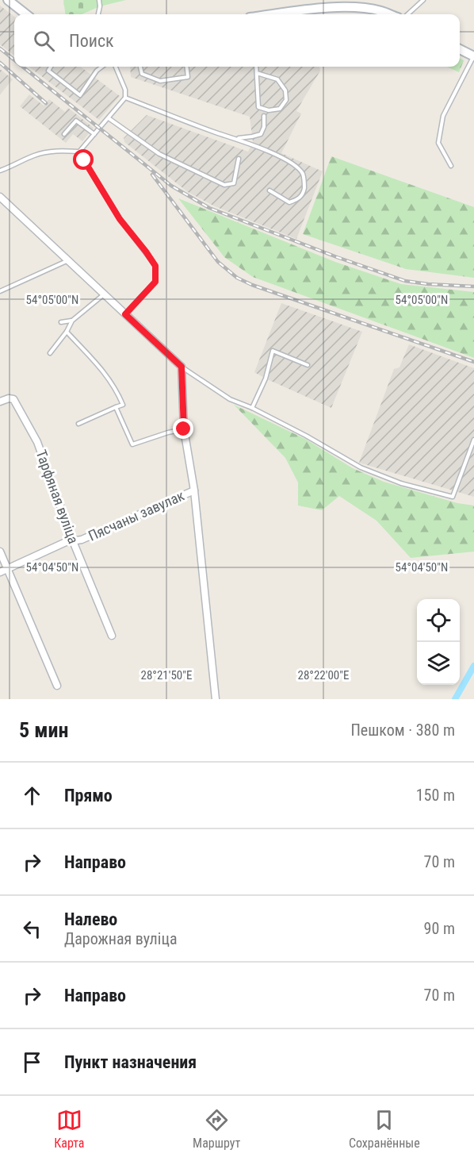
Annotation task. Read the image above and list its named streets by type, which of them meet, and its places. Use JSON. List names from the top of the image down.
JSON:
{
  "streets": {
    "street": ["Тарфяная вуліца", "Пясчаны завулак"]
  },
  "crossings": [
    ["Тарфяная вуліца", "Пясчаны завулак"]
  ],
  "page": {
    "search": "Поиск",
    "heading": ["5 мин", "Пешком · 380 m"],
    "list": [
      ["Прямо", "150 m"],
      ["Направо", "70 m"],
      ["Налево", "Дарожная вуліца", "90 m"],
      ["Направо", "70 m"],
      "Пункт назначения"
    ],
    "nav": ["Карта", "Маршрут", "Сохранённые"]
  },
  "coordinates": [
    "54°05'00\"N",
    "54°04'50\"N",
    "28°21'50\"E",
    "28°22'00\"E"
  ]
}
